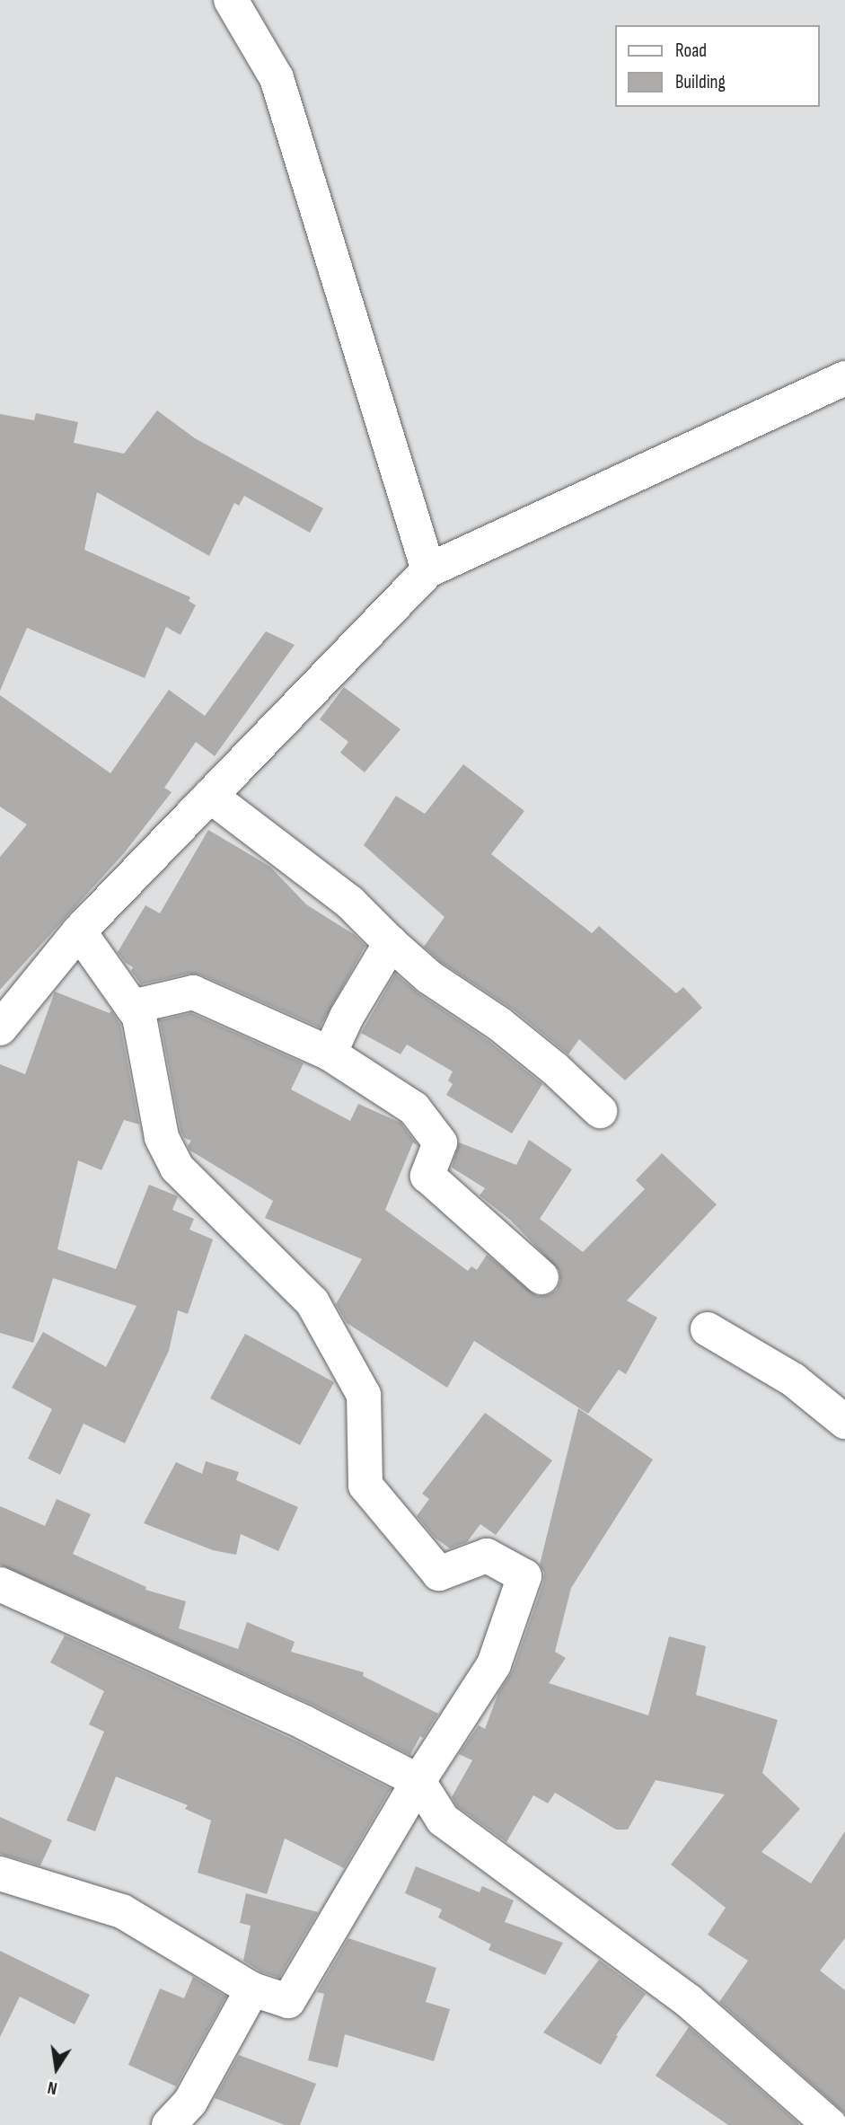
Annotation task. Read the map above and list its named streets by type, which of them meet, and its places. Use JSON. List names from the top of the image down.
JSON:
{
  "legend": ["Road", "Building"],
  "north": "bottom"
}
